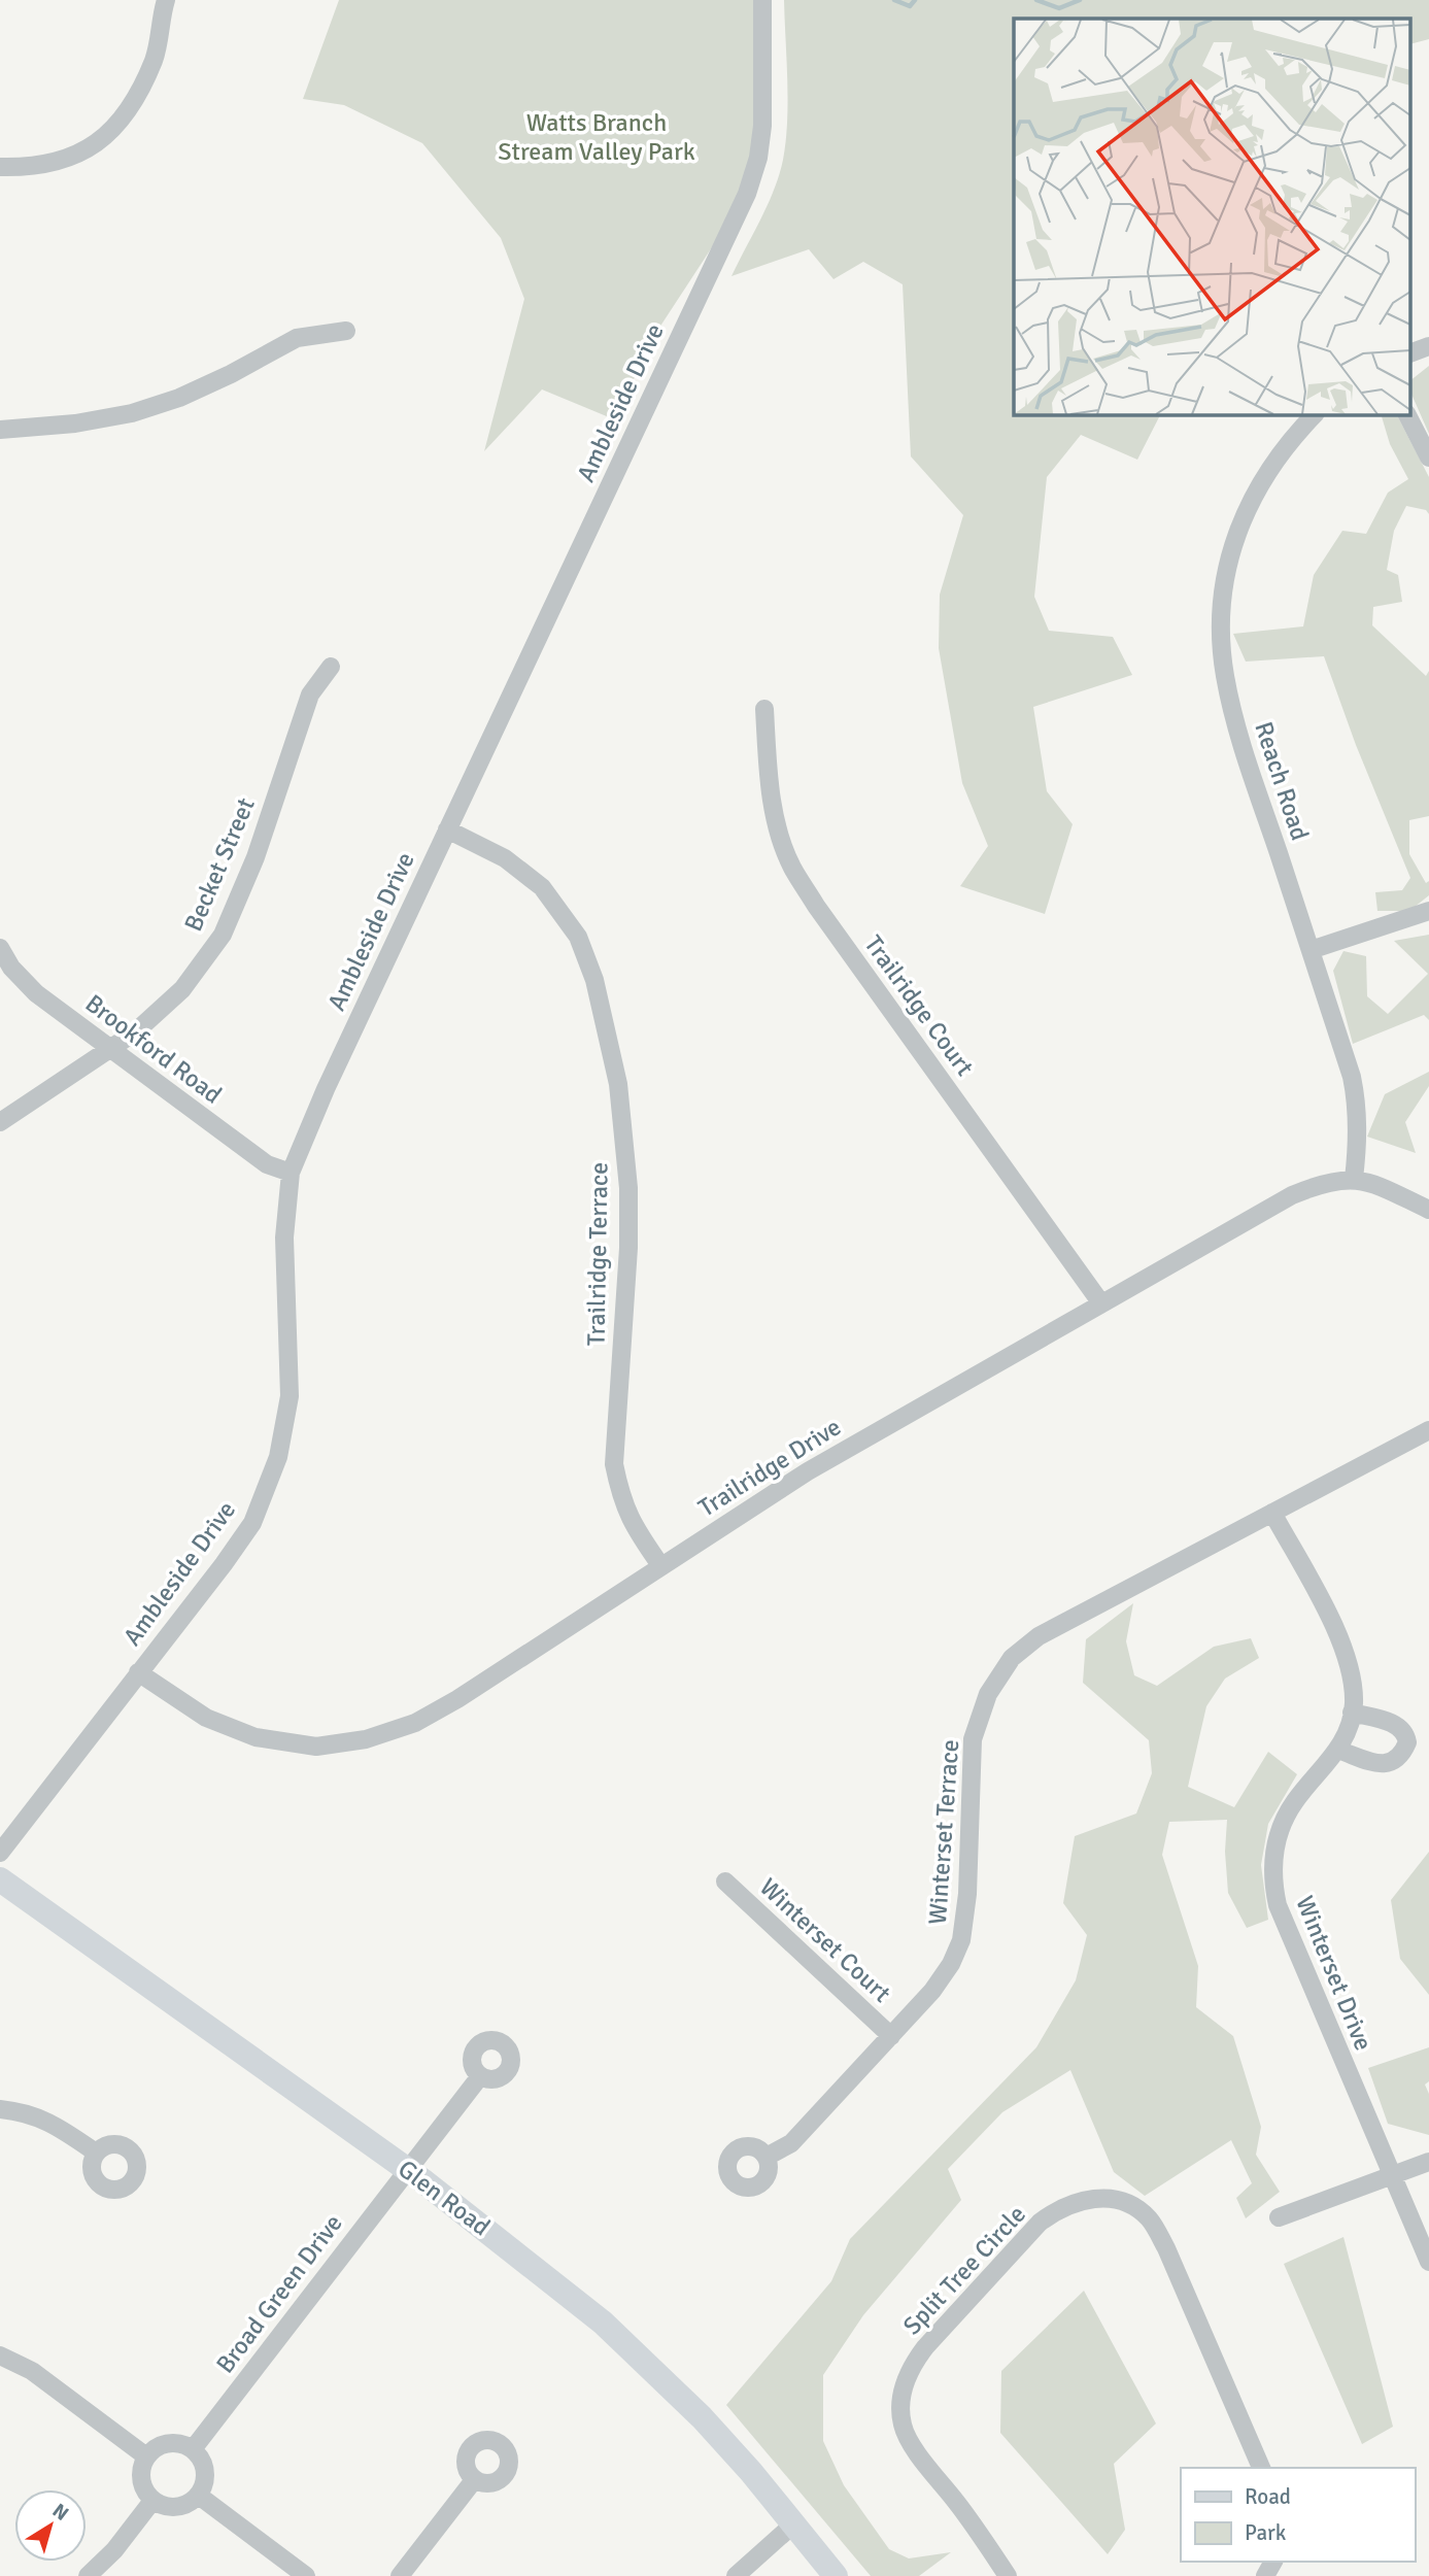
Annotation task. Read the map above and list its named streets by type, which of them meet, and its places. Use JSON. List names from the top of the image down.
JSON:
{
  "streets": {
    "main road": ["Glen Road"],
    "street": [
      "Ambleside Drive",
      "Reach Road",
      "Becket Street",
      "Trailridge Court",
      "Brookford Road",
      "Trailridge Terrace",
      "Trailridge Drive",
      "Winterset Terrace",
      "Winterset Court",
      "Winterset Drive",
      "Split Tree Circle",
      "Broad Green Drive"
    ]
  },
  "crossings": [
    ["Ambleside Drive", "Brookford Road"],
    ["Ambleside Drive", "Trailridge Terrace"],
    ["Ambleside Drive", "Trailridge Drive"],
    ["Reach Road", "Trailridge Drive"],
    ["Becket Street", "Brookford Road"],
    ["Trailridge Court", "Trailridge Drive"],
    ["Trailridge Terrace", "Trailridge Drive"],
    ["Winterset Terrace", "Winterset Court"],
    ["Winterset Terrace", "Winterset Drive"],
    ["Glen Road", "Broad Green Drive"]
  ],
  "parks": ["Watts Branch Stream Valley Park"],
  "legend": ["Road", "Park"],
  "north": "top right"
}
